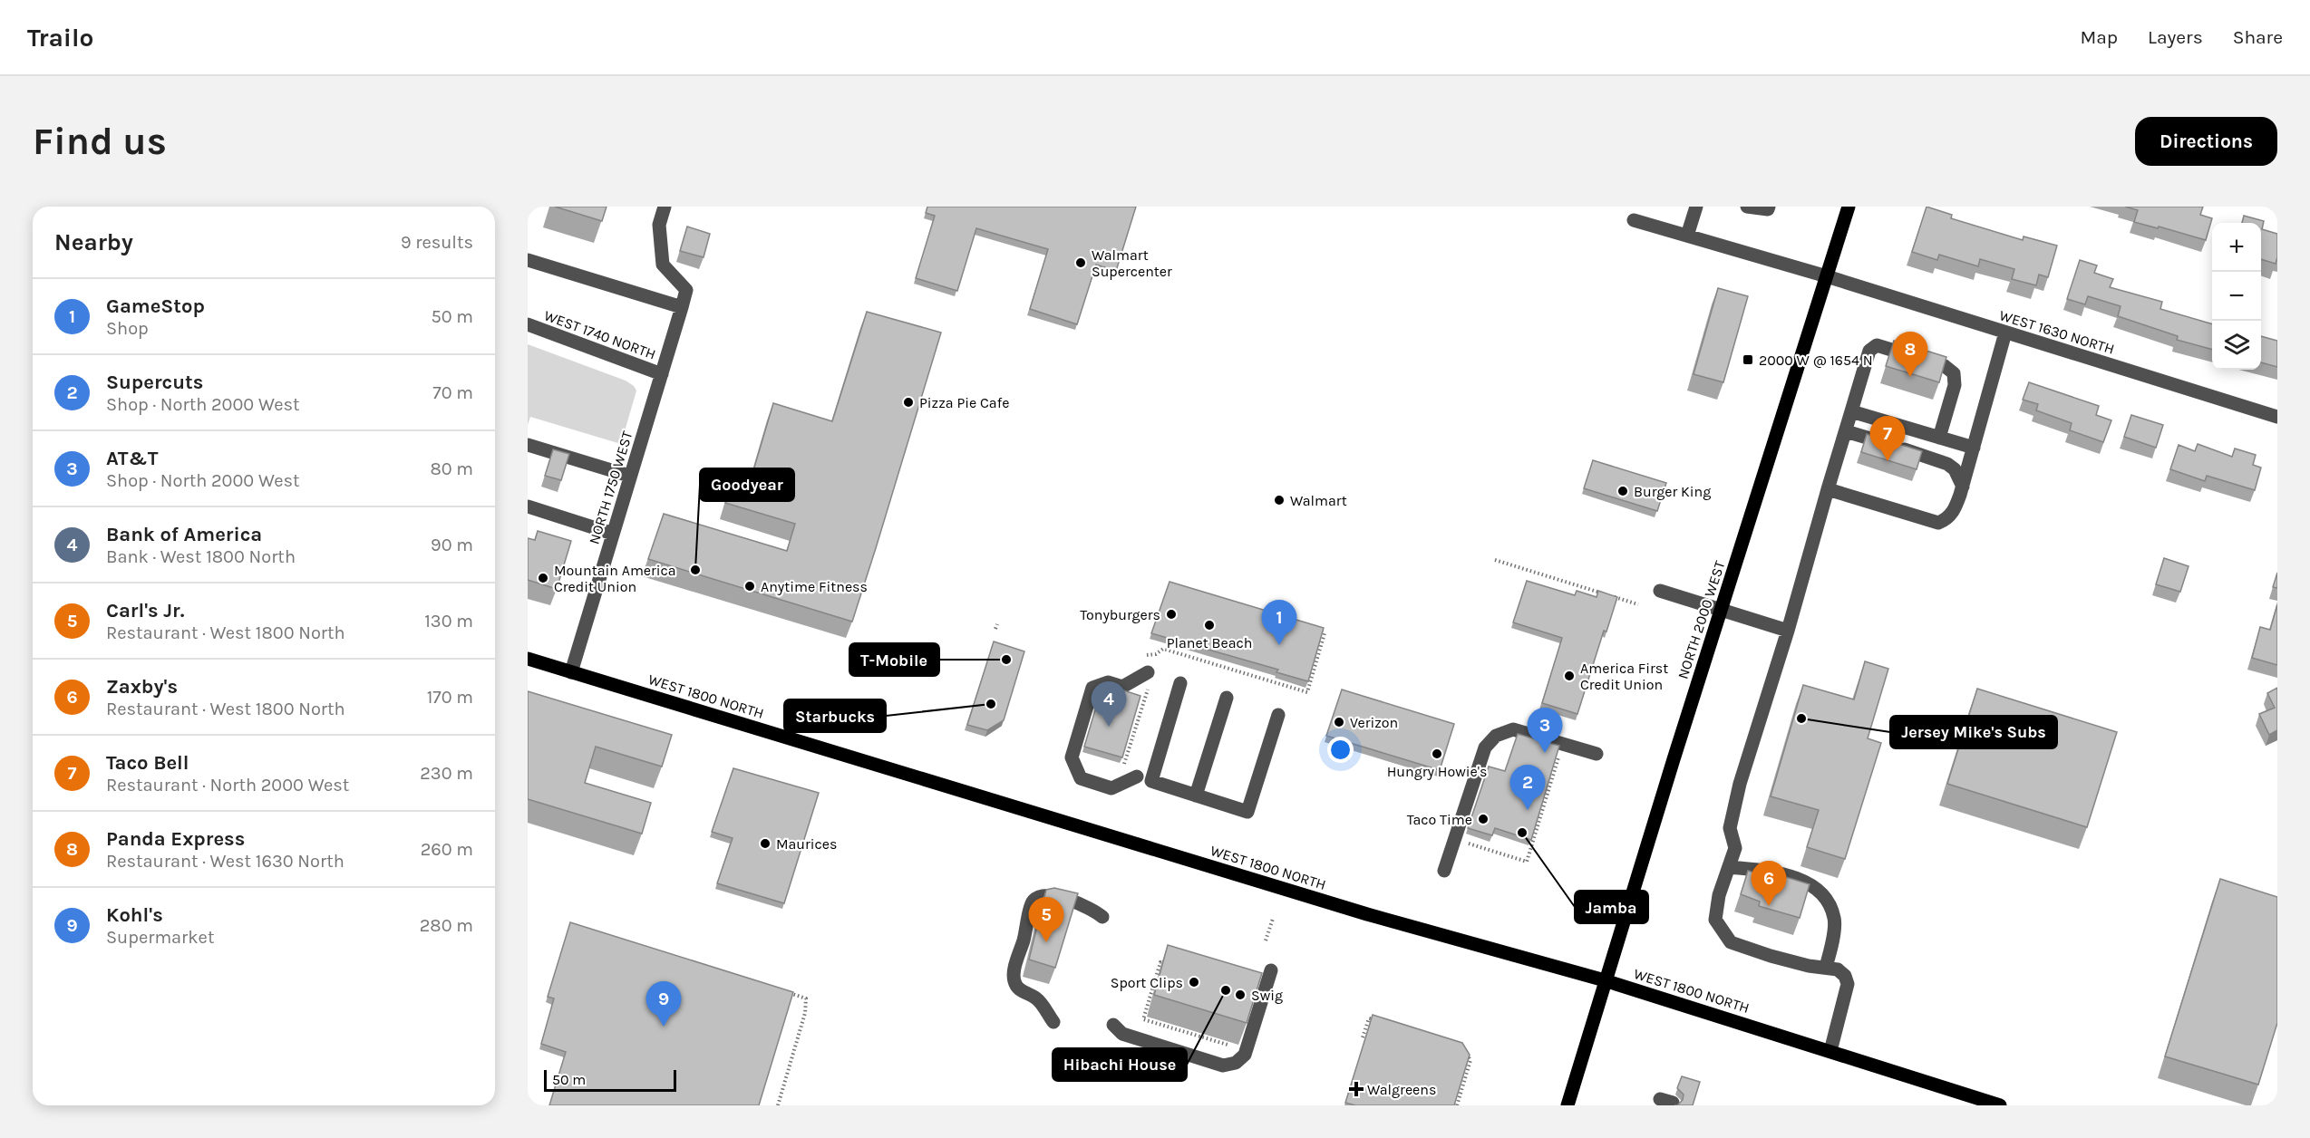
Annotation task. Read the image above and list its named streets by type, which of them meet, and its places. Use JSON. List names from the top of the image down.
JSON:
{
  "streets": {
    "main road": ["NORTH 2000 WEST", "WEST 1800 NORTH"],
    "street": ["WEST 1630 NORTH", "WEST 1740 NORTH", "NORTH 1750 WEST"]
  },
  "crossings": [
    ["WEST 1630 NORTH", "NORTH 2000 WEST"],
    ["WEST 1740 NORTH", "NORTH 1750 WEST"],
    ["NORTH 1750 WEST", "WEST 1800 NORTH"],
    ["NORTH 2000 WEST", "WEST 1800 NORTH"]
  ],
  "places": {
    "other": [
      "Walmart Supercenter",
      "Pizza Pie Cafe",
      "Burger King",
      "Walmart",
      "Goodyear",
      "Mountain America Credit Union",
      "Anytime Fitness",
      "Tonyburgers",
      "Planet Beach",
      "T-Mobile",
      "America First Credit Union",
      "Starbucks",
      "Jersey Mike's Subs",
      "Verizon",
      "Hungry Howie's",
      "Taco Time",
      "Jamba",
      "Maurices",
      "Sport Clips",
      "Hibachi House",
      "Swig"
    ],
    "transit": ["2000 W @ 1654 N"],
    "health": ["Walgreens"]
  },
  "scale_bar": "50 m",
  "page": {
    "header": "Trailo",
    "nav": ["Map", "Layers", "Share"],
    "buttons": "Directions",
    "title": "Find us",
    "heading": ["Nearby", "9 results"],
    "map_buttons": ["+", "−"],
    "list": [
      {
        "mark": "1",
        "name": "GameStop",
        "note": "Shop",
        "value": "50 m"
      },
      {
        "mark": "2",
        "name": "Supercuts",
        "note": "Shop · North 2000 West",
        "value": "70 m"
      },
      {
        "mark": "3",
        "name": "AT&T",
        "note": "Shop · North 2000 West",
        "value": "80 m"
      },
      {
        "mark": "4",
        "name": "Bank of America",
        "note": "Bank · West 1800 North",
        "value": "90 m"
      },
      {
        "mark": "5",
        "name": "Carl's Jr.",
        "note": "Restaurant · West 1800 North",
        "value": "130 m"
      },
      {
        "mark": "6",
        "name": "Zaxby's",
        "note": "Restaurant · West 1800 North",
        "value": "170 m"
      },
      {
        "mark": "7",
        "name": "Taco Bell",
        "note": "Restaurant · North 2000 West",
        "value": "230 m"
      },
      {
        "mark": "8",
        "name": "Panda Express",
        "note": "Restaurant · West 1630 North",
        "value": "260 m"
      },
      {
        "mark": "9",
        "name": "Kohl's",
        "note": "Supermarket",
        "value": "280 m"
      }
    ],
    "pins": [
      "8",
      "7",
      "1",
      "4",
      "3",
      "2",
      "6",
      "5",
      "9"
    ],
    "scale": "50 m"
  }
}
